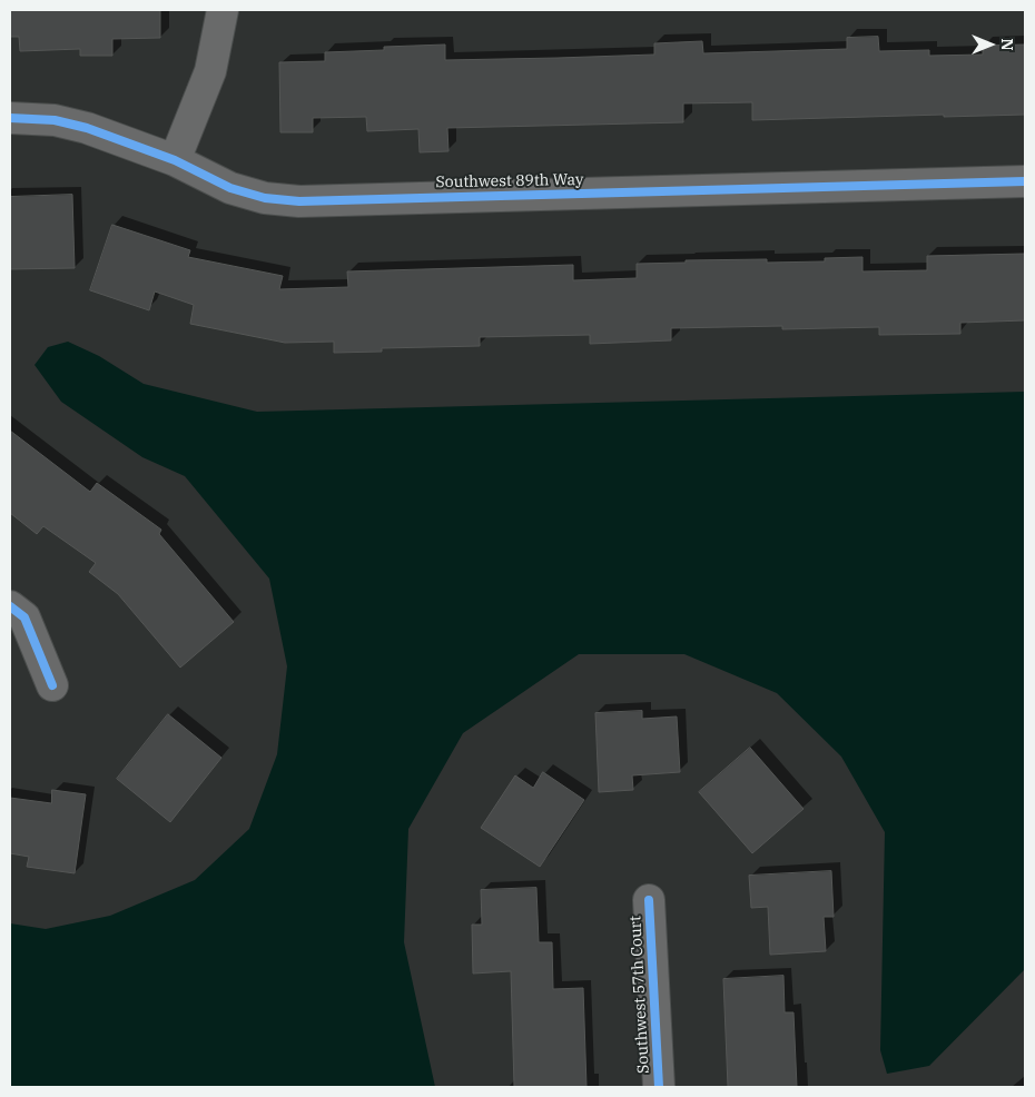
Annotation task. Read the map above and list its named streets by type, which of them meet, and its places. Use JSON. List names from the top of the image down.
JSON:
{
  "streets": {
    "street": ["Southwest 89th Way", "Southwest 57th Court"]
  },
  "north": "right"
}
